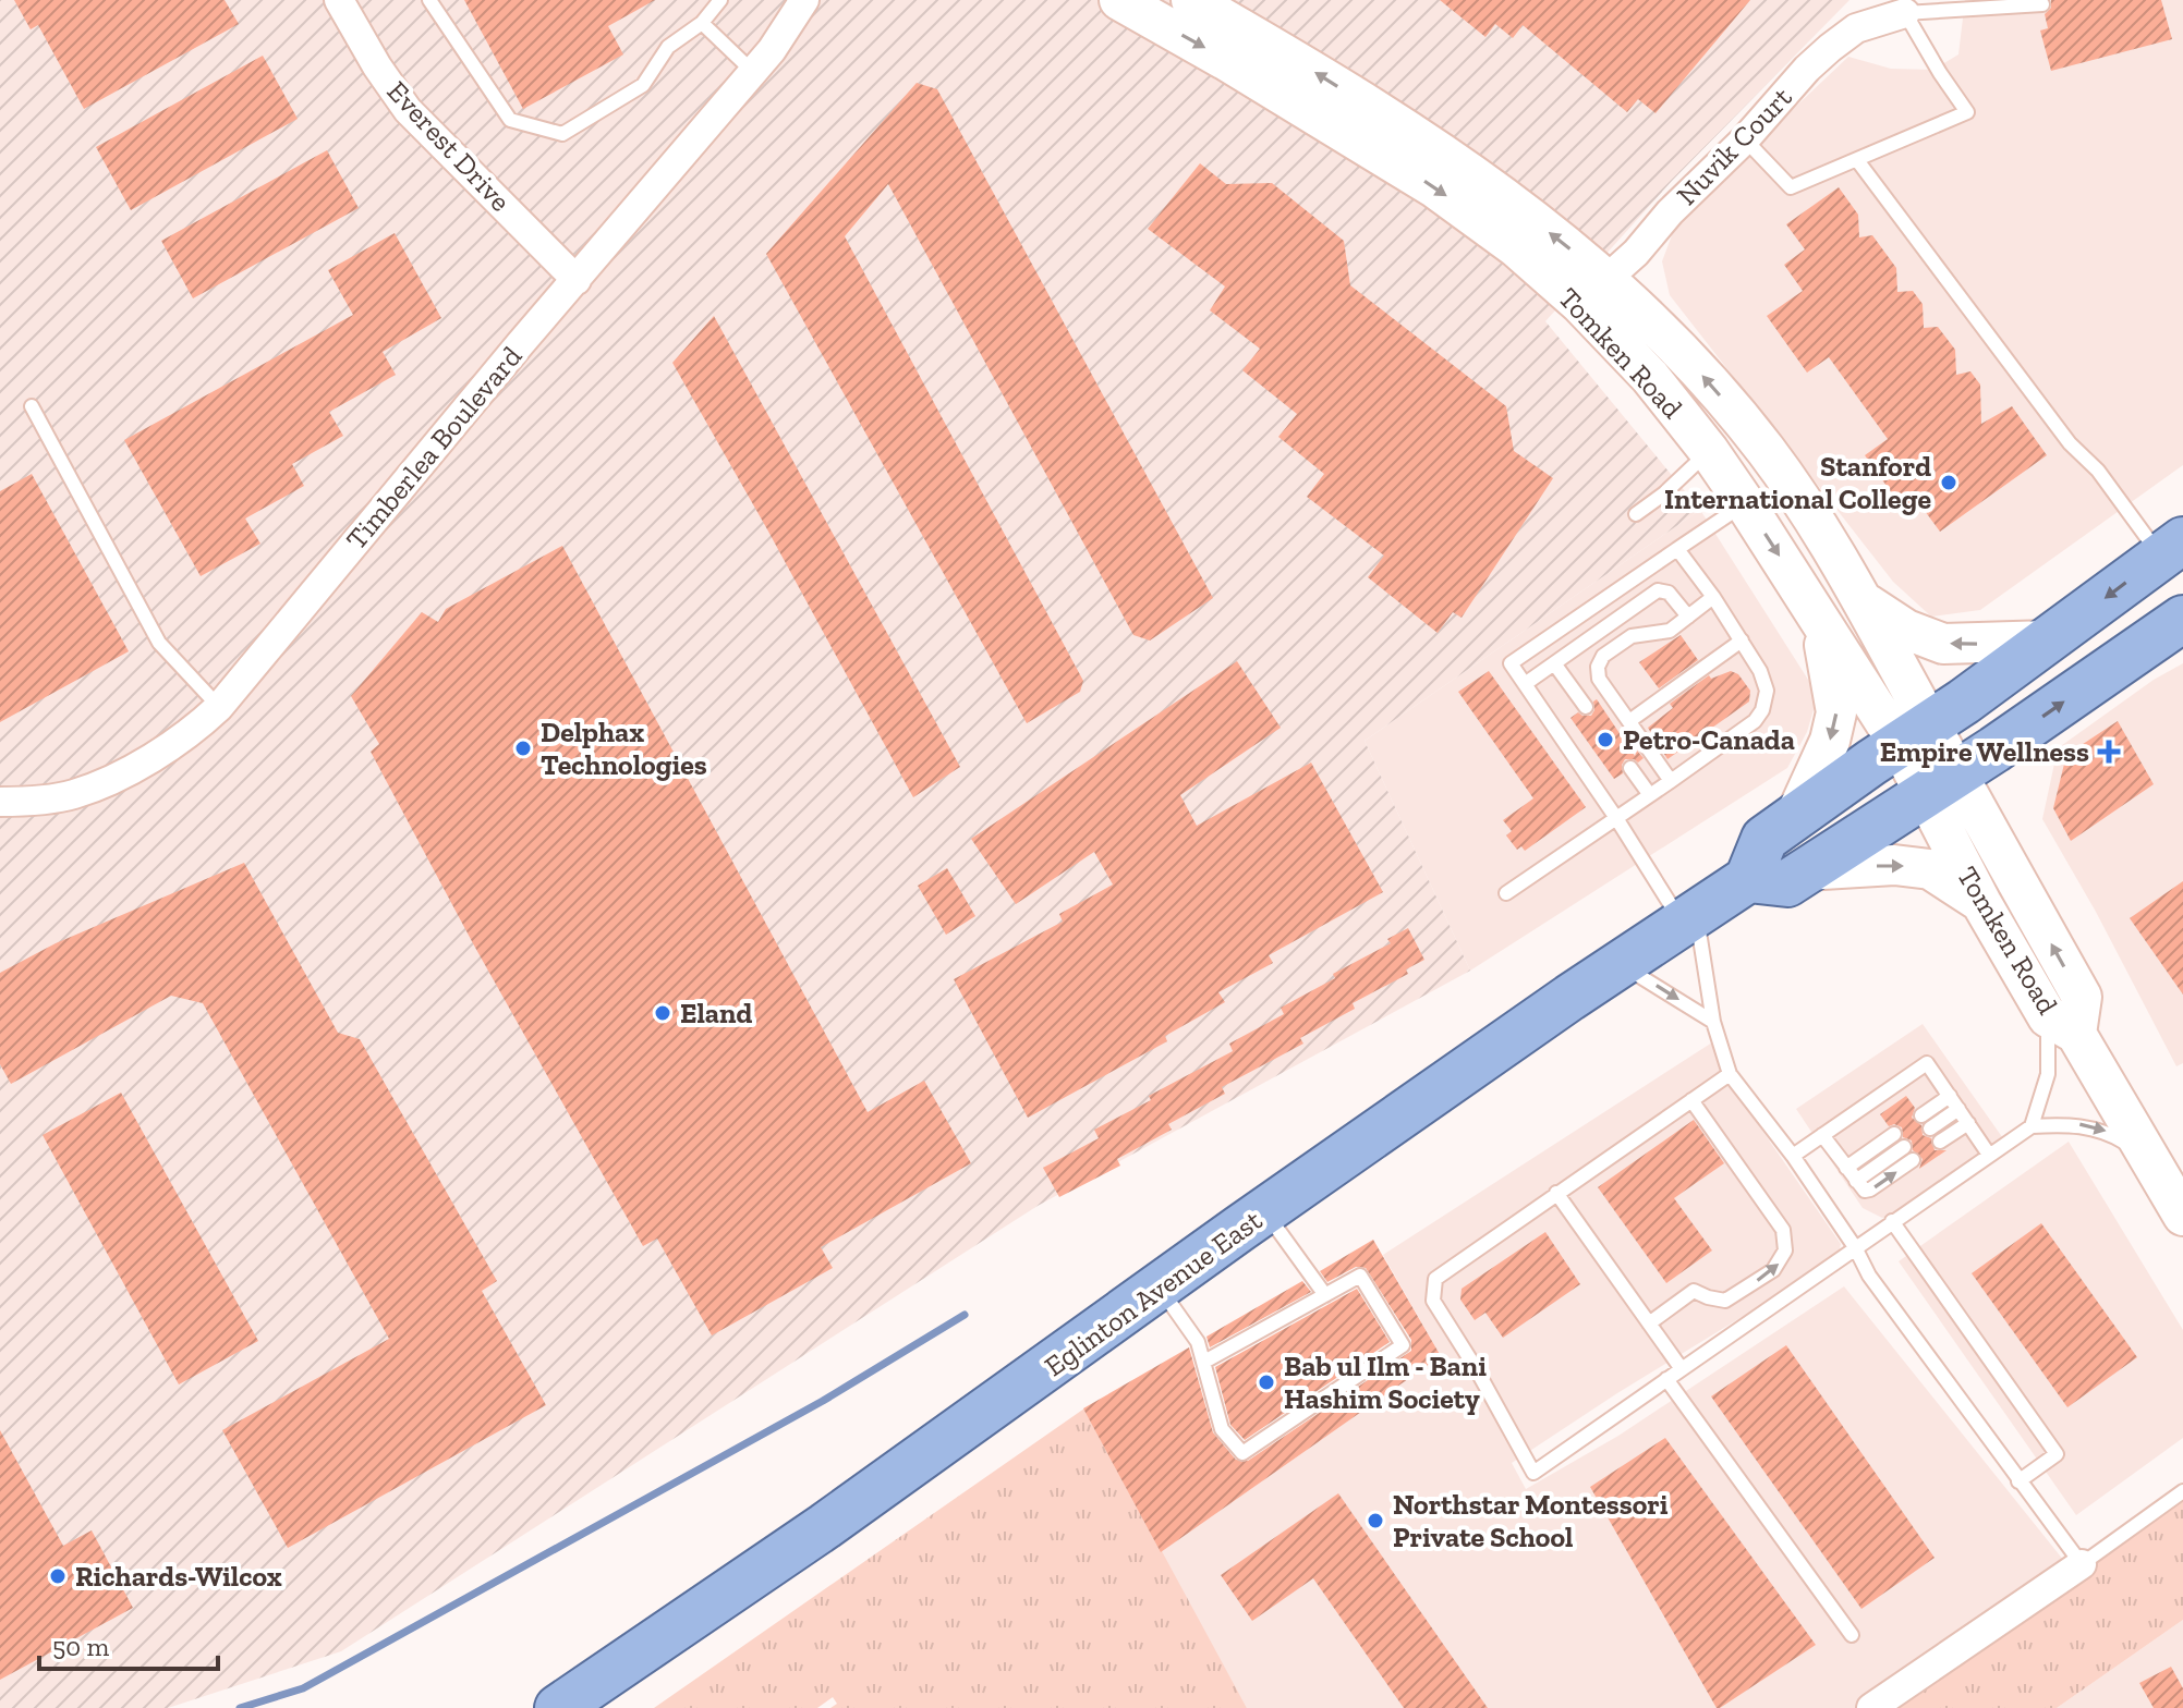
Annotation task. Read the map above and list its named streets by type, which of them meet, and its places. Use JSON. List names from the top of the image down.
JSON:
{
  "streets": {
    "main road": ["Tomken Road", "Eglinton Avenue East"],
    "street": ["Everest Drive", "Nuvik Court", "Timberlea Boulevard"]
  },
  "crossings": [
    ["Everest Drive", "Timberlea Boulevard"],
    ["Nuvik Court", "Tomken Road"]
  ],
  "places": {
    "other": [
      "Stanford International College",
      "Petro-Canada",
      "Delphax Technologies",
      "Eland",
      "Bab ul Ilm - Bani Hashim Society",
      "Northstar Montessori Private School",
      "Richards-Wilcox"
    ],
    "health": ["Empire Wellness"]
  },
  "scale_bar": "50 m"
}
